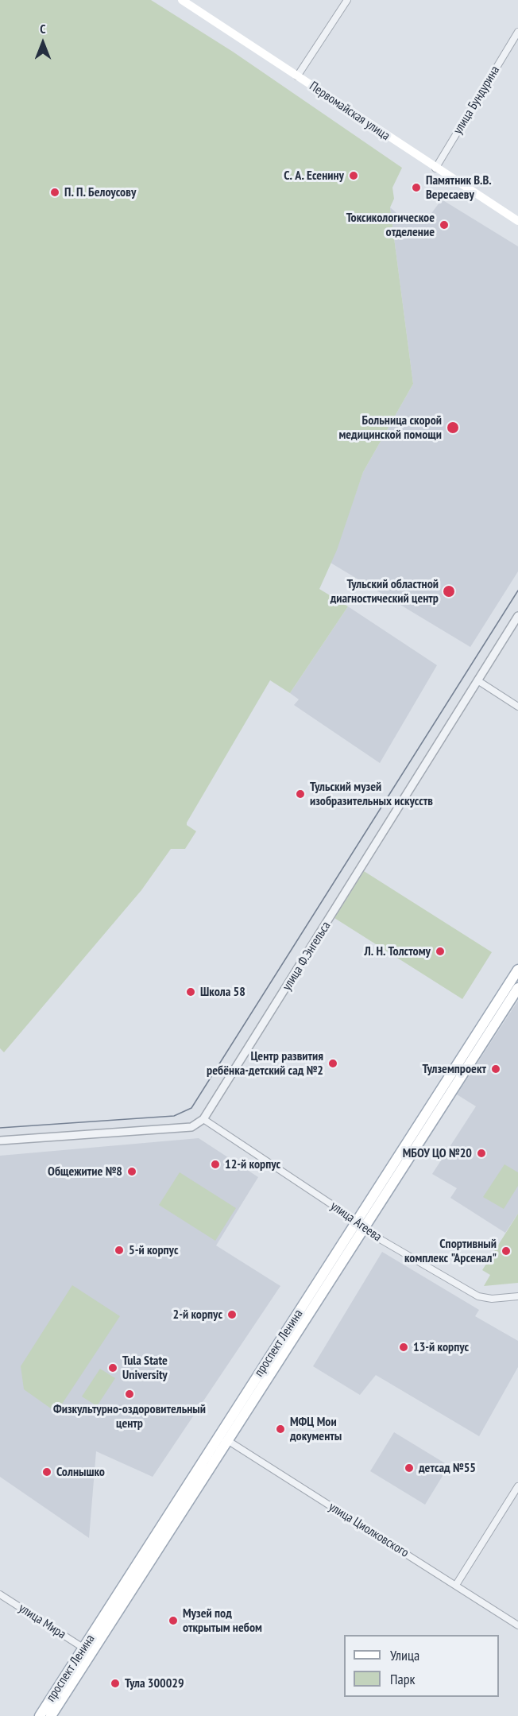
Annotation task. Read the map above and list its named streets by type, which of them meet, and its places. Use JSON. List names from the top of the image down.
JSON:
{
  "streets": {
    "main road": ["Первомайская улица", "проспект Ленина"],
    "street": [
      "улица Бундурина",
      "улица Ф.Энгельса",
      "улица Агеева",
      "улица Циолковского",
      "улица Мира"
    ]
  },
  "crossings": [
    ["улица Бундурина", "Первомайская улица"],
    ["улица Ф.Энгельса", "улица Агеева"],
    ["улица Агеева", "проспект Ленина"],
    ["проспект Ленина", "улица Циолковского"],
    ["проспект Ленина", "улица Мира"]
  ],
  "places": [
    "С. А. Есенину",
    "Памятник В.В. Вересаеву",
    "П. П. Белоусову",
    "Токсикологическое отделение",
    "Больница скорой медицинской помощи",
    "Тульский областной диагностический центр",
    "Тульский музей изобразительных искусств",
    "Л. Н. Толстому",
    "Школа 58",
    "Центр развития ребёнка-детский сад №2",
    "Тулземпроект",
    "МБОУ ЦО №20",
    "12-й корпус",
    "Общежитие №8",
    "5-й корпус",
    "Спортивный комплекс \"Арсенал\"",
    "2-й корпус",
    "13-й корпус",
    "Tula State University",
    "Физкультурно-оздоровительный центр",
    "МФЦ Мои документы",
    "детсад №55",
    "Солнышко",
    "Музей под открытым небом",
    "Тула 300029"
  ],
  "legend": ["Улица", "Парк"],
  "north": "top"
}
